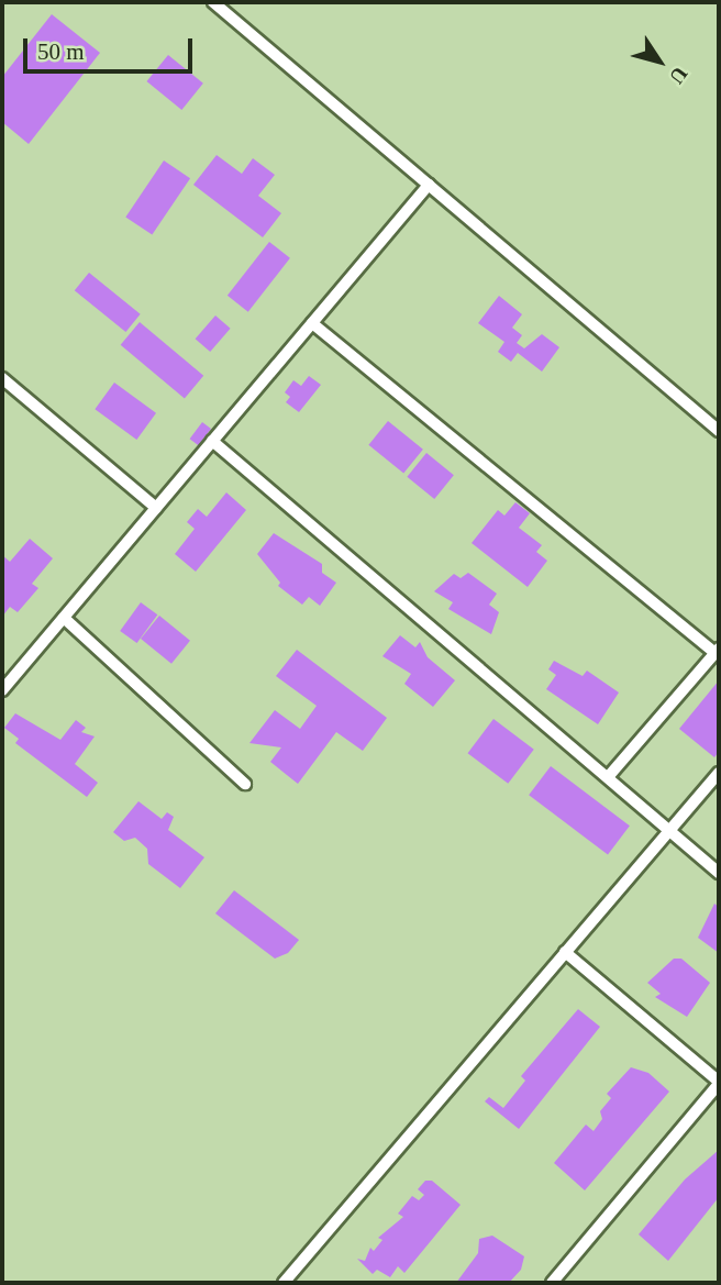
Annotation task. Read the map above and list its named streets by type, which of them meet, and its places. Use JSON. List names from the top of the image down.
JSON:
{
  "scale_bar": "50 m",
  "north": "bottom right"
}
